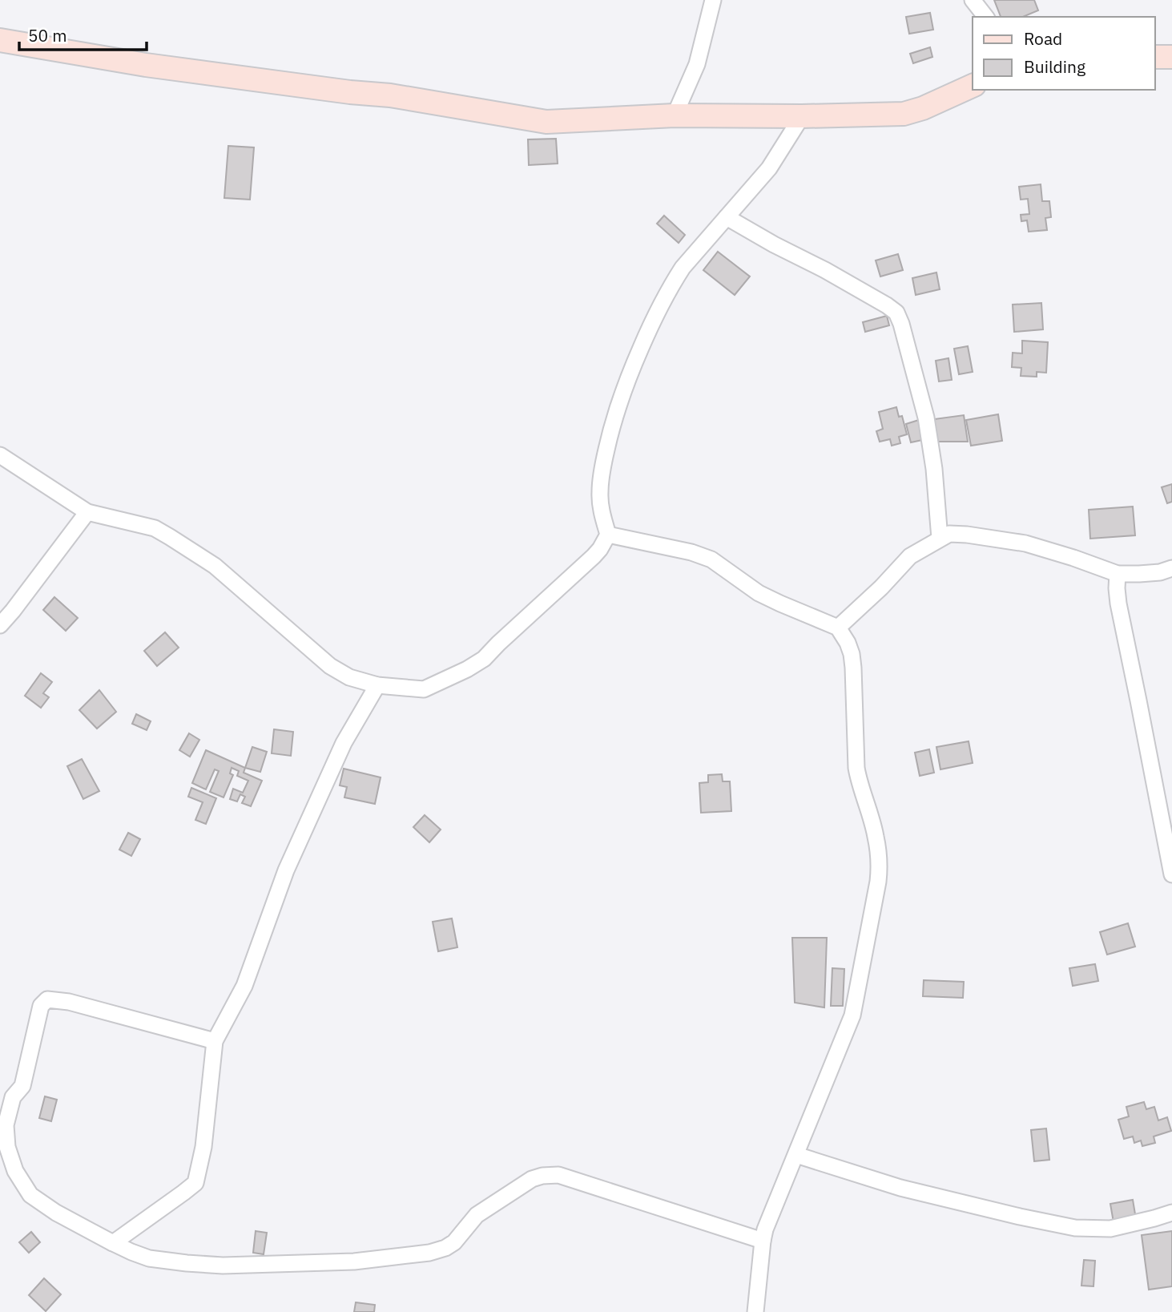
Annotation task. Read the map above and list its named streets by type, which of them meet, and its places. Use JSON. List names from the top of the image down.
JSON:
{
  "legend": ["Road", "Building"],
  "scale_bar": "50 m"
}
